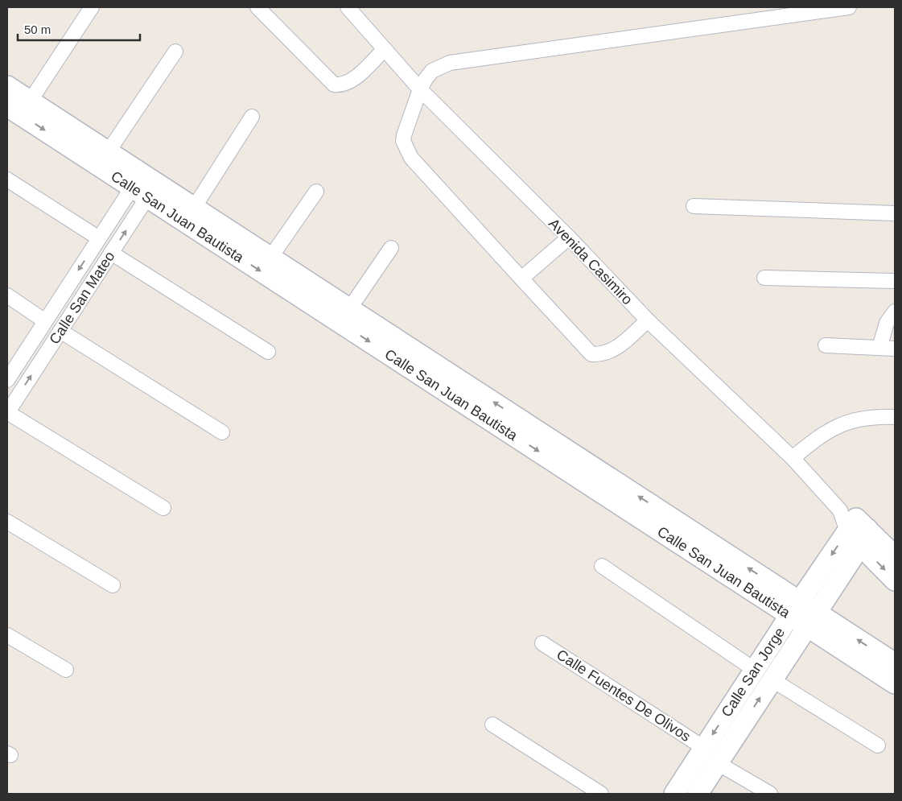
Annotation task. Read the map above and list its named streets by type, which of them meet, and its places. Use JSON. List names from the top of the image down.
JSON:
{
  "streets": {
    "main road": ["Calle San Juan Bautista", "Calle San Jorge"],
    "street": ["Avenida Casimiro", "Calle San Mateo", "Calle Fuentes De Olivos"]
  },
  "crossings": [
    ["Calle San Juan Bautista", "Calle San Mateo"],
    ["Calle San Juan Bautista", "Calle San Jorge"],
    ["Avenida Casimiro", "Calle San Jorge"],
    ["Calle San Jorge", "Calle Fuentes De Olivos"]
  ],
  "scale_bar": "50 m"
}
